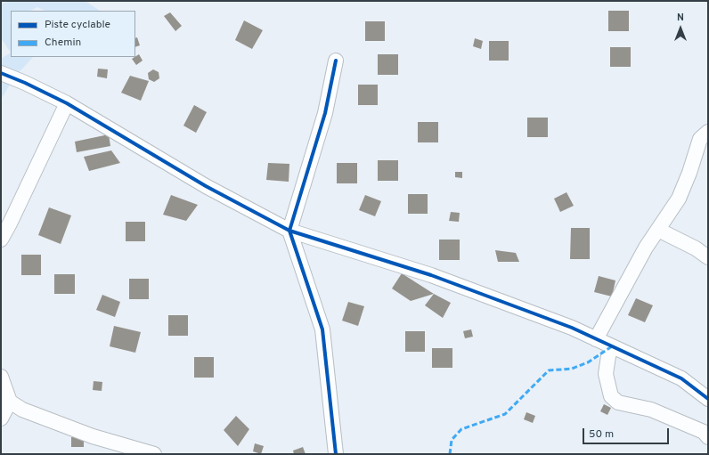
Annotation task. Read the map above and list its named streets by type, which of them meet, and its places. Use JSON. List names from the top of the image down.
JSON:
{
  "legend": ["Piste cyclable", "Chemin"],
  "scale_bar": "50 m",
  "north": "top"
}
